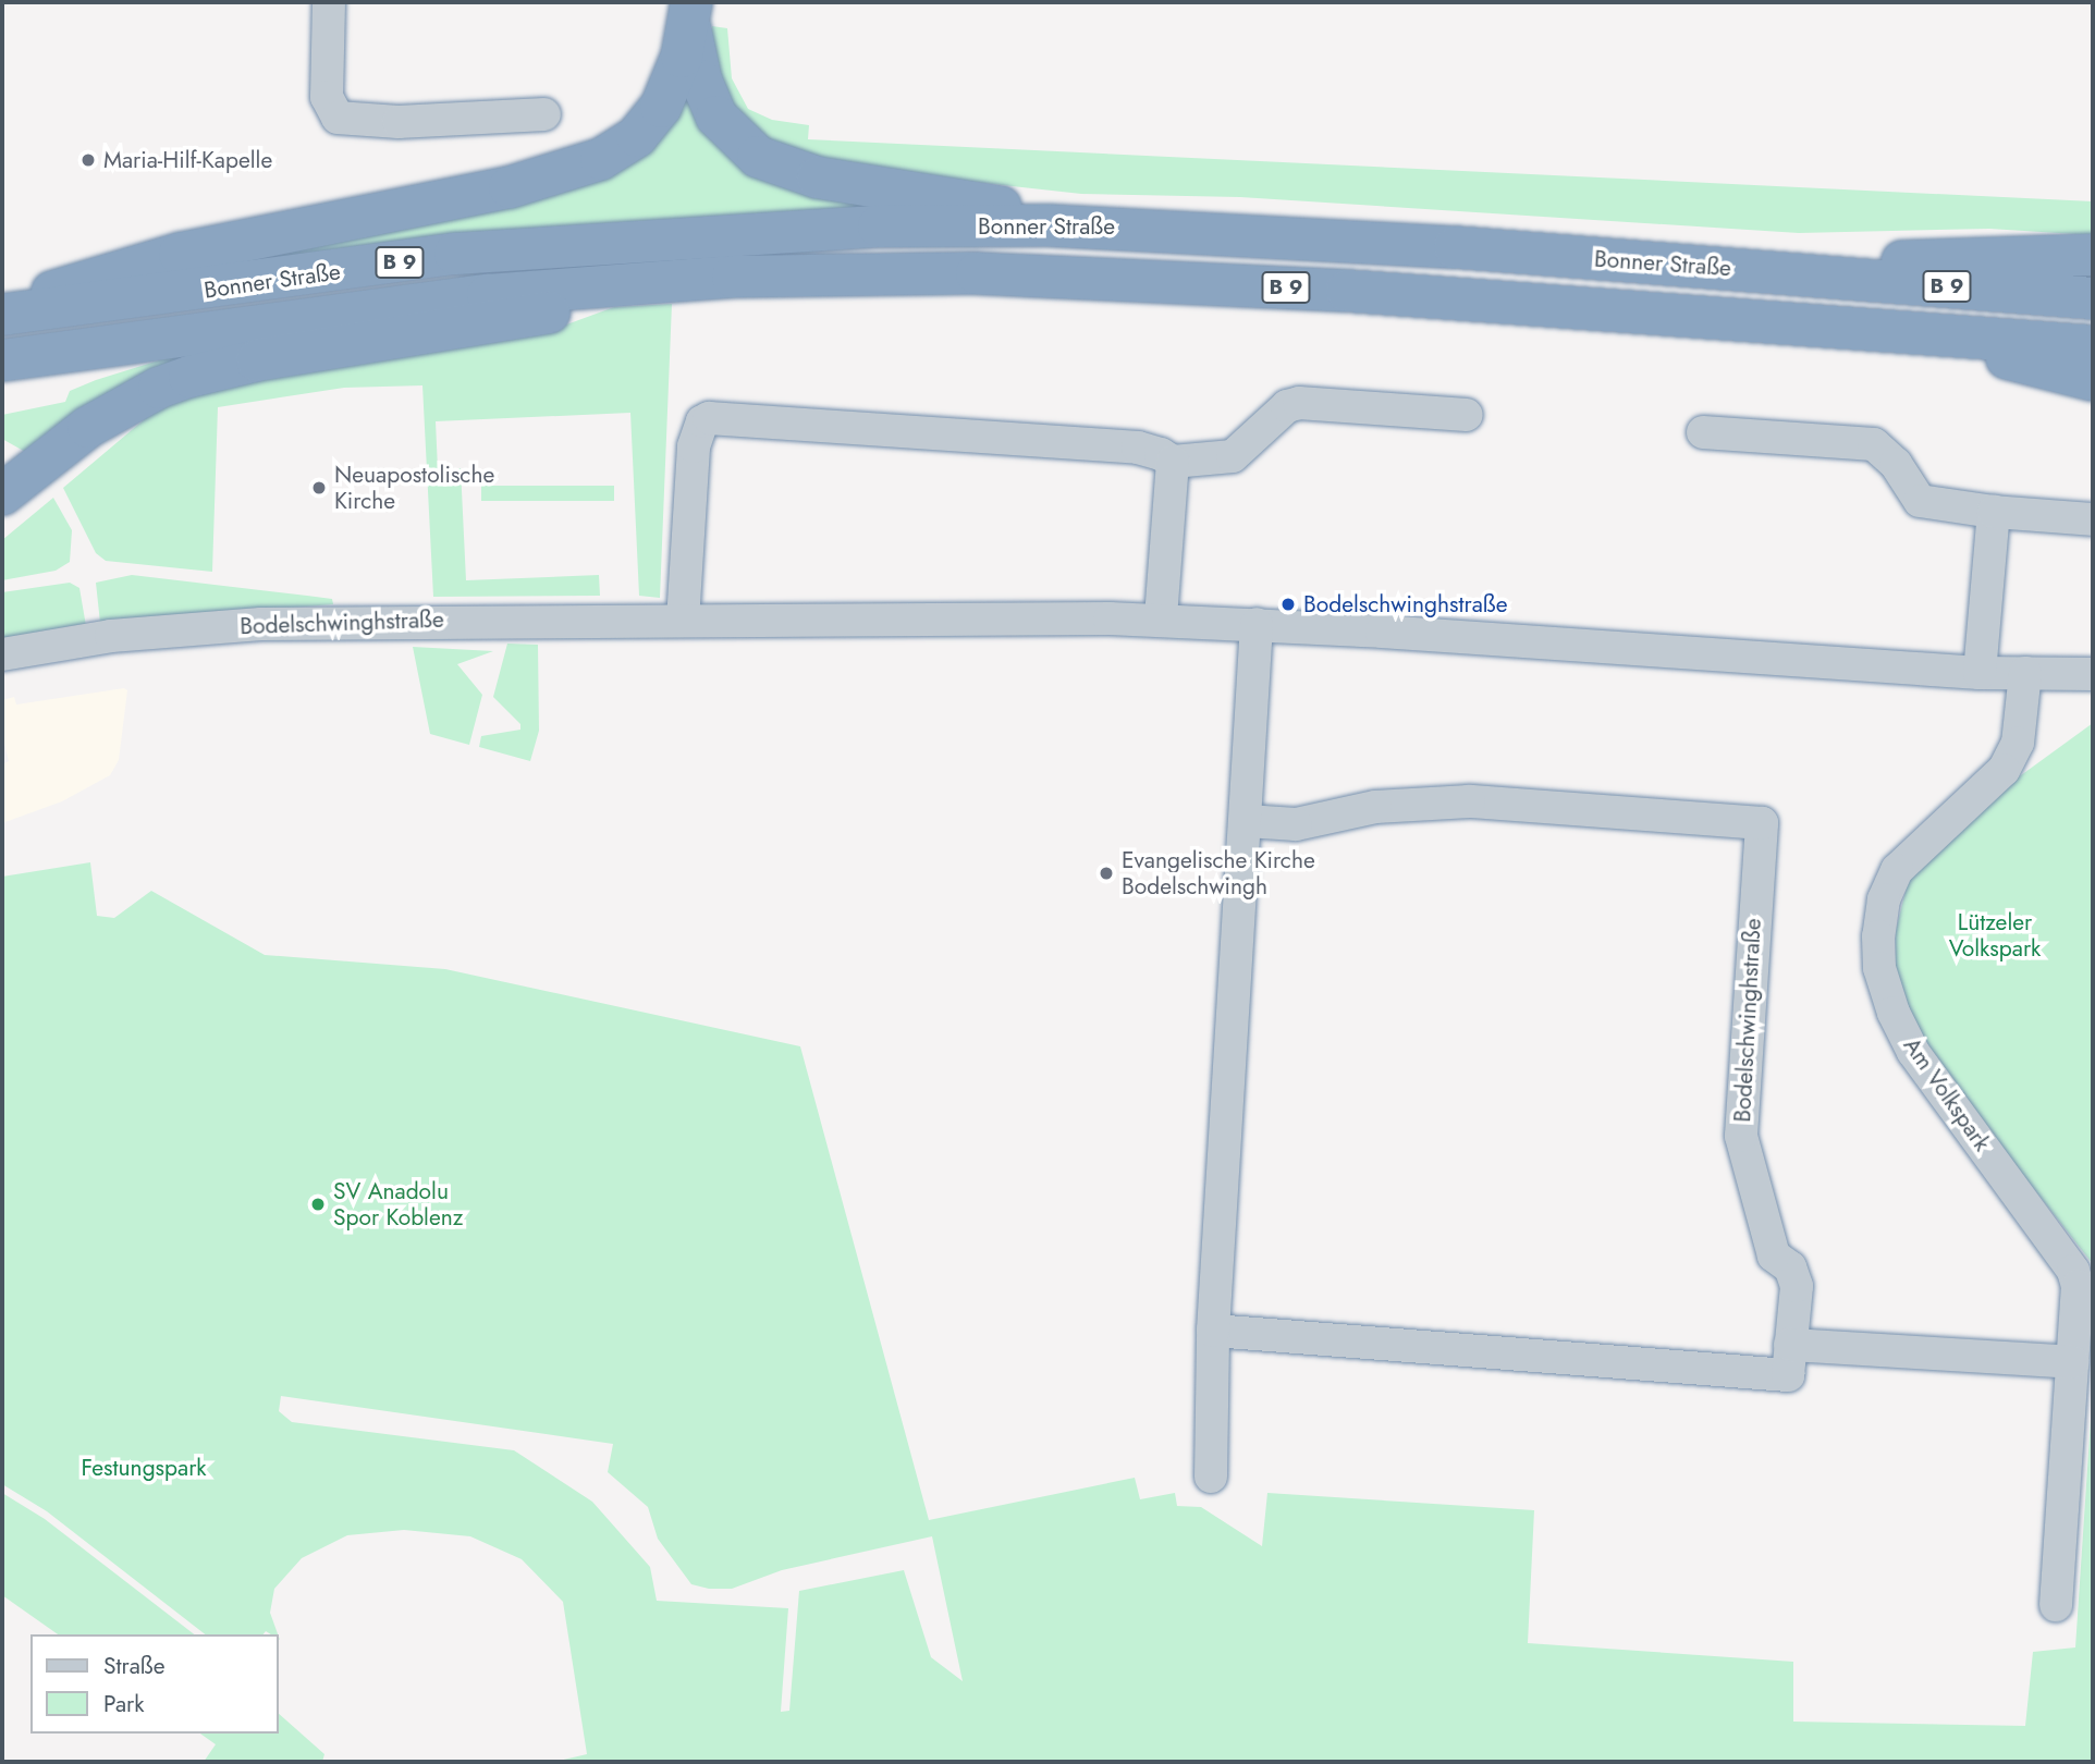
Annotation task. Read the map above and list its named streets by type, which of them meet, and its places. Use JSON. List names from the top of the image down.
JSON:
{
  "streets": {
    "highway": ["Bonner Straße", "B 9"],
    "street": ["Bodelschwinghstraße", "Am Volkspark"]
  },
  "crossings": [
    ["Bodelschwinghstraße", "Am Volkspark"]
  ],
  "parks": ["Lützeler Volkspark", "Festungspark"],
  "places": [
    "Maria-Hilf-Kapelle",
    "Neuapostolische Kirche",
    "Bodelschwinghstraße",
    "Evangelische Kirche Bodelschwingh",
    "SV Anadolu Spor Koblenz"
  ],
  "legend": ["Straße", "Park"]
}
